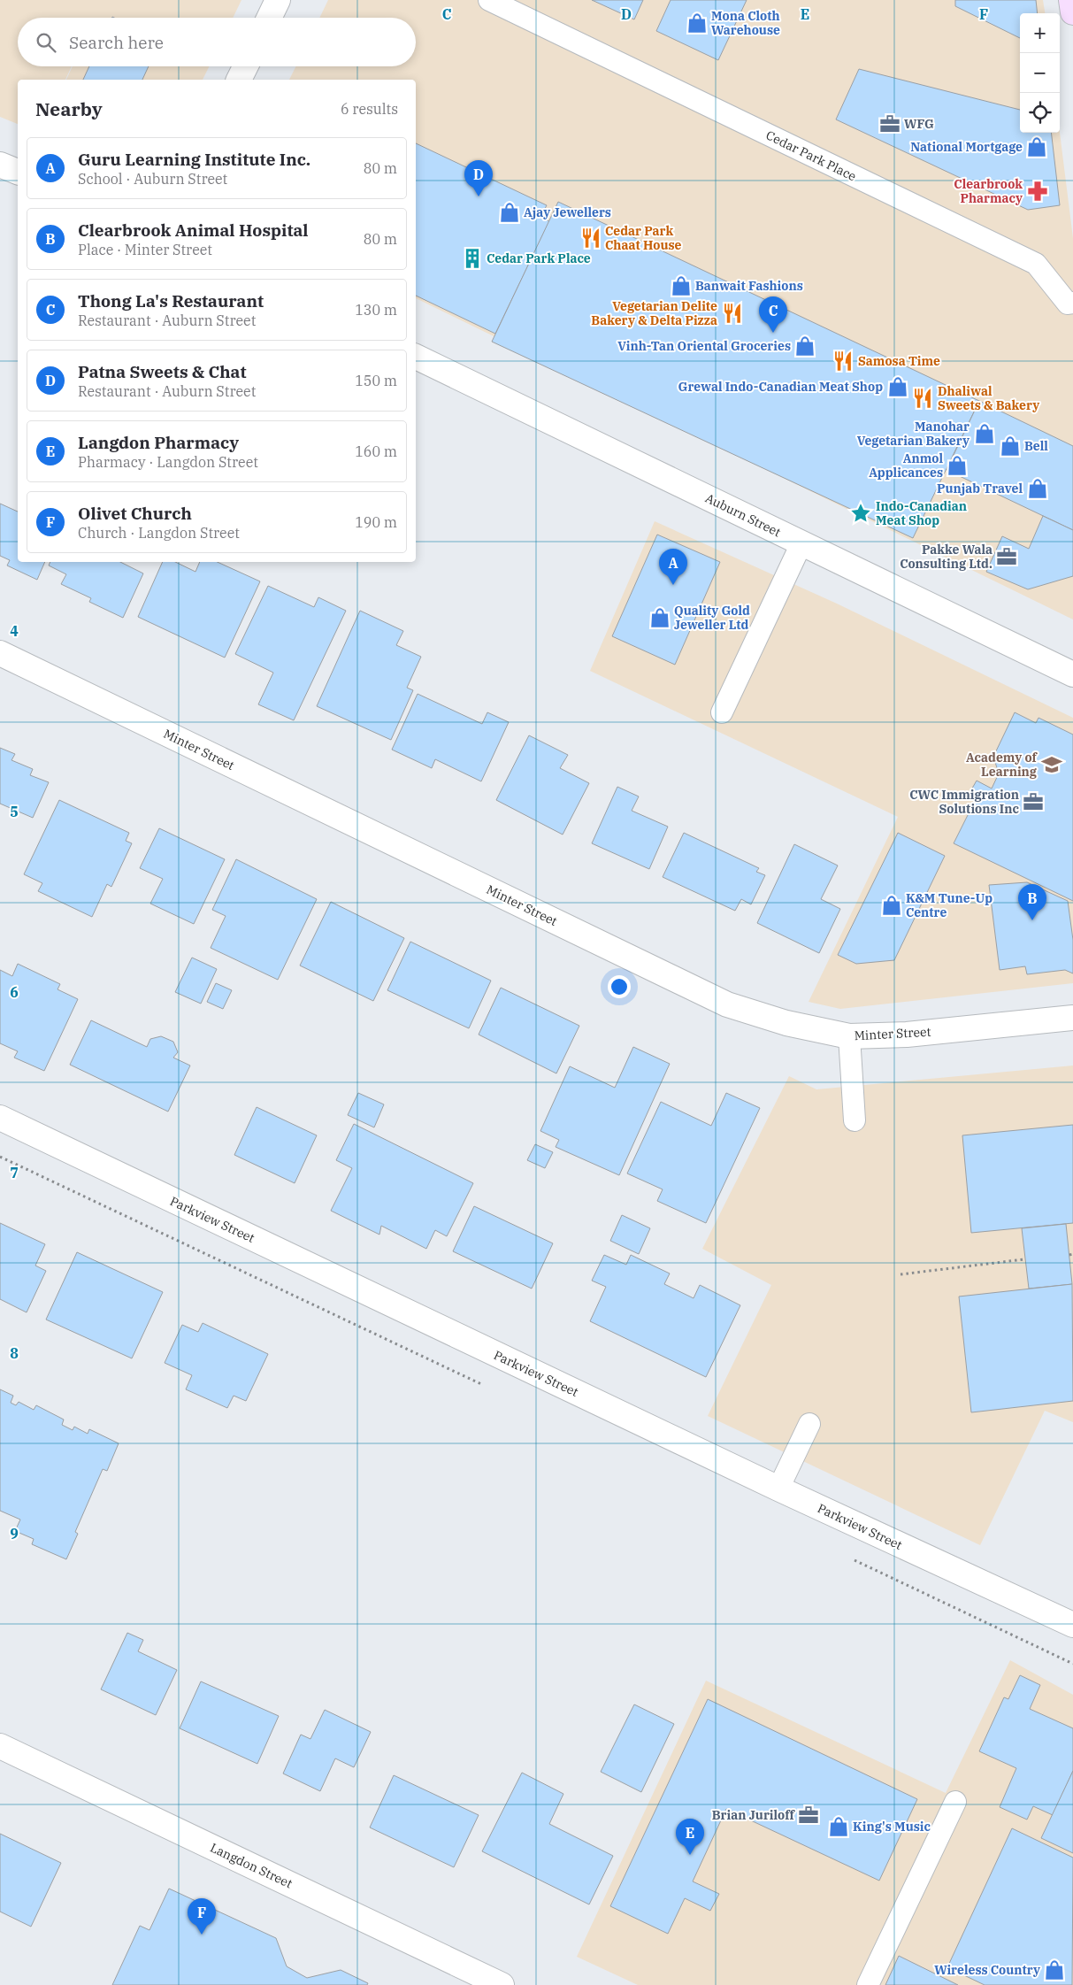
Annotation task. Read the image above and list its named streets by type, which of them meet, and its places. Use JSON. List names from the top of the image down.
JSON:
{
  "streets": {
    "street": [
      "Auburn Street",
      "Minter Street",
      "Parkview Street",
      "Langdon Street"
    ],
    "lane": ["Cedar Park Place"]
  },
  "places": {
    "shop": [
      "Mona Cloth Warehouse",
      "National Mortgage",
      "Ajay Jewellers",
      "Banwait Fashions",
      "Vinh-Tan Oriental Groceries",
      "Grewal Indo-Canadian Meat Shop",
      "Manohar Vegetarian Bakery",
      "Bell",
      "Anmol Applicances",
      "Punjab Travel",
      "Quality Gold Jeweller Ltd",
      "K&M Tune-Up Centre",
      "King's Music",
      "Wireless Country"
    ],
    "office": [
      "WFG",
      "Pakke Wala Consulting Ltd.",
      "CWC Immigration Solutions Inc",
      "Brian Juriloff"
    ],
    "pharmacy": ["Clearbrook Pharmacy"],
    "restaurant": [
      "Cedar Park Chaat House",
      "Vegetarian Delite Bakery & Delta Pizza",
      "Samosa Time",
      "Dhaliwal Sweets & Bakery"
    ],
    "building": ["Cedar Park Place"],
    "place": ["Indo-Canadian Meat Shop"],
    "school or university": ["Academy of Learning"]
  },
  "page": {
    "map_buttons": ["+", "−"],
    "search": "Search here",
    "heading": ["Nearby", "6 results"],
    "list": [
      {
        "mark": "A",
        "name": "Guru Learning Institute Inc.",
        "note": "School · Auburn Street",
        "value": "80 m"
      },
      {
        "mark": "B",
        "name": "Clearbrook Animal Hospital",
        "note": "Place · Minter Street",
        "value": "80 m"
      },
      {
        "mark": "C",
        "name": "Thong La's Restaurant",
        "note": "Restaurant · Auburn Street",
        "value": "130 m"
      },
      {
        "mark": "D",
        "name": "Patna Sweets & Chat",
        "note": "Restaurant · Auburn Street",
        "value": "150 m"
      },
      {
        "mark": "E",
        "name": "Langdon Pharmacy",
        "note": "Pharmacy · Langdon Street",
        "value": "160 m"
      },
      {
        "mark": "F",
        "name": "Olivet Church",
        "note": "Church · Langdon Street",
        "value": "190 m"
      }
    ],
    "pins": [
      "D",
      "C",
      "A",
      "B",
      "E",
      "F"
    ]
  },
  "grid": {
    "columns": [
      "C",
      "D",
      "E",
      "F"
    ],
    "rows": [
      "4",
      "5",
      "6",
      "7",
      "8",
      "9"
    ]
  }
}
